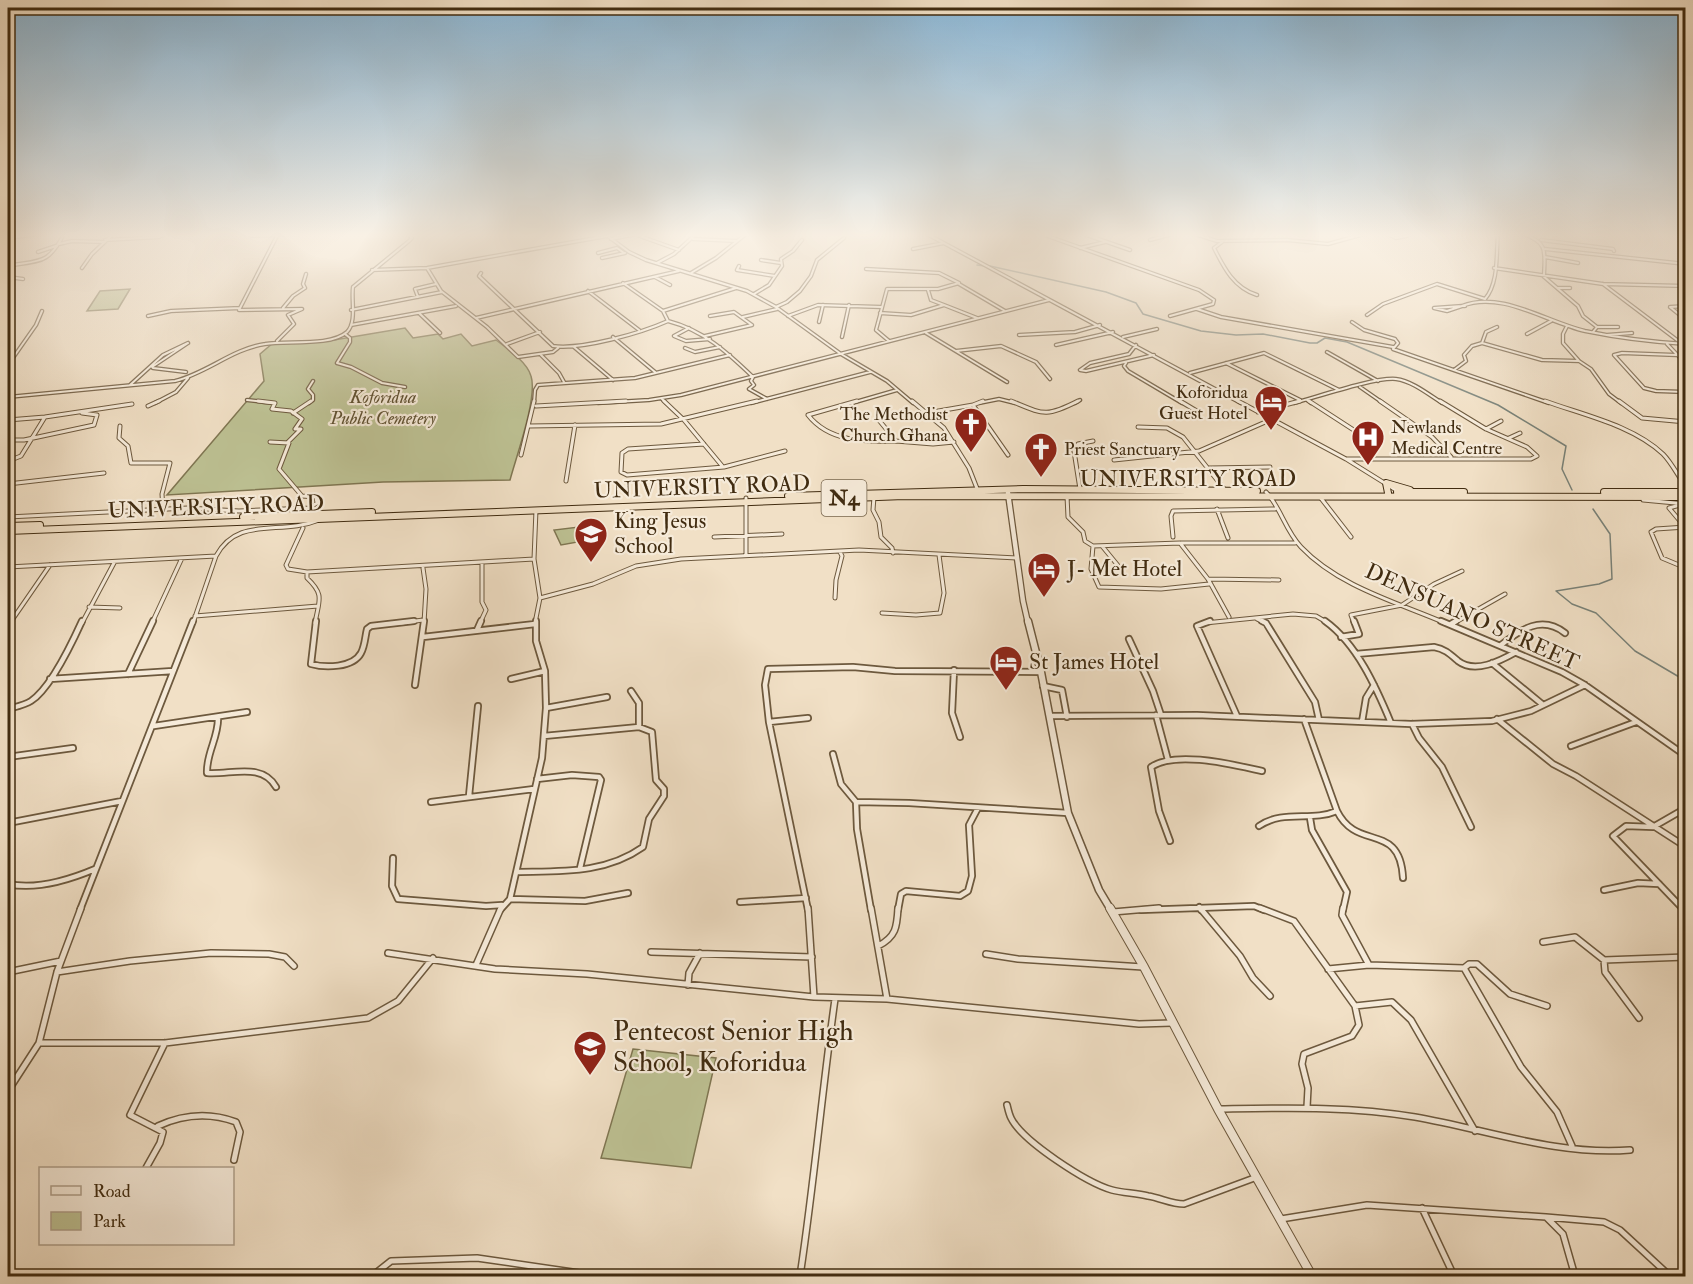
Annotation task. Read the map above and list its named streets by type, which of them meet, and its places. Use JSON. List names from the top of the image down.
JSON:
{
  "streets": {
    "highway": ["UNIVERSITY ROAD", "N4"],
    "street": ["DENSUANO STREET"]
  },
  "crossings": [
    ["UNIVERSITY ROAD", "DENSUANO STREET"]
  ],
  "parks": ["Koforidua Public Cemetery"],
  "places": {
    "hotel": ["Koforidua Guest Hotel", "J- Met Hotel", "St James Hotel"],
    "church": ["The Methodist Church Ghana", "Priest Sanctuary"],
    "hospital": ["Newlands Medical Centre"],
    "school or university": ["King Jesus School", "Pentecost Senior High School, Koforidua"]
  },
  "legend": ["Road", "Park"]
}
